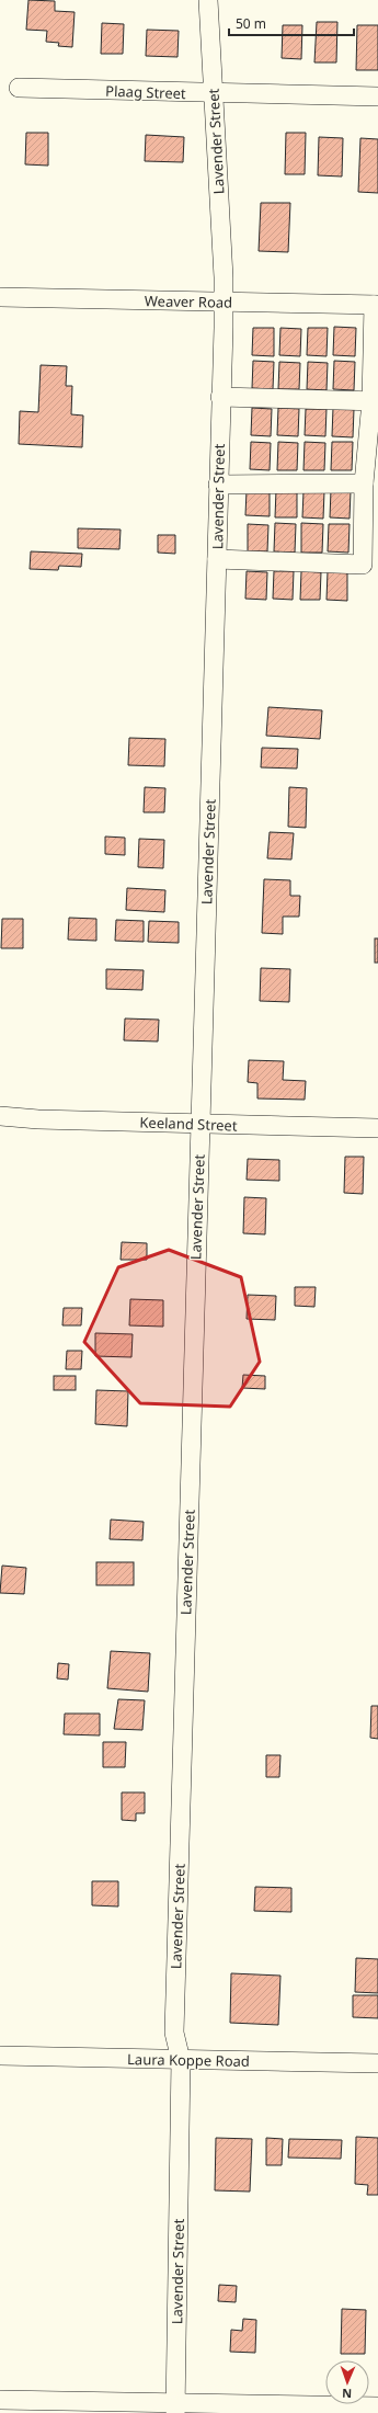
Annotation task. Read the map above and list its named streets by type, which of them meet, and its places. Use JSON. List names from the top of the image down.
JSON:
{
  "streets": {
    "street": [
      "Plaag Street",
      "Lavender Street",
      "Weaver Road",
      "Keeland Street",
      "Laura Koppe Road"
    ]
  },
  "crossings": [
    ["Plaag Street", "Lavender Street"],
    ["Lavender Street", "Weaver Road"],
    ["Lavender Street", "Keeland Street"],
    ["Lavender Street", "Laura Koppe Road"]
  ],
  "scale_bar": "50 m",
  "north": "bottom"
}
